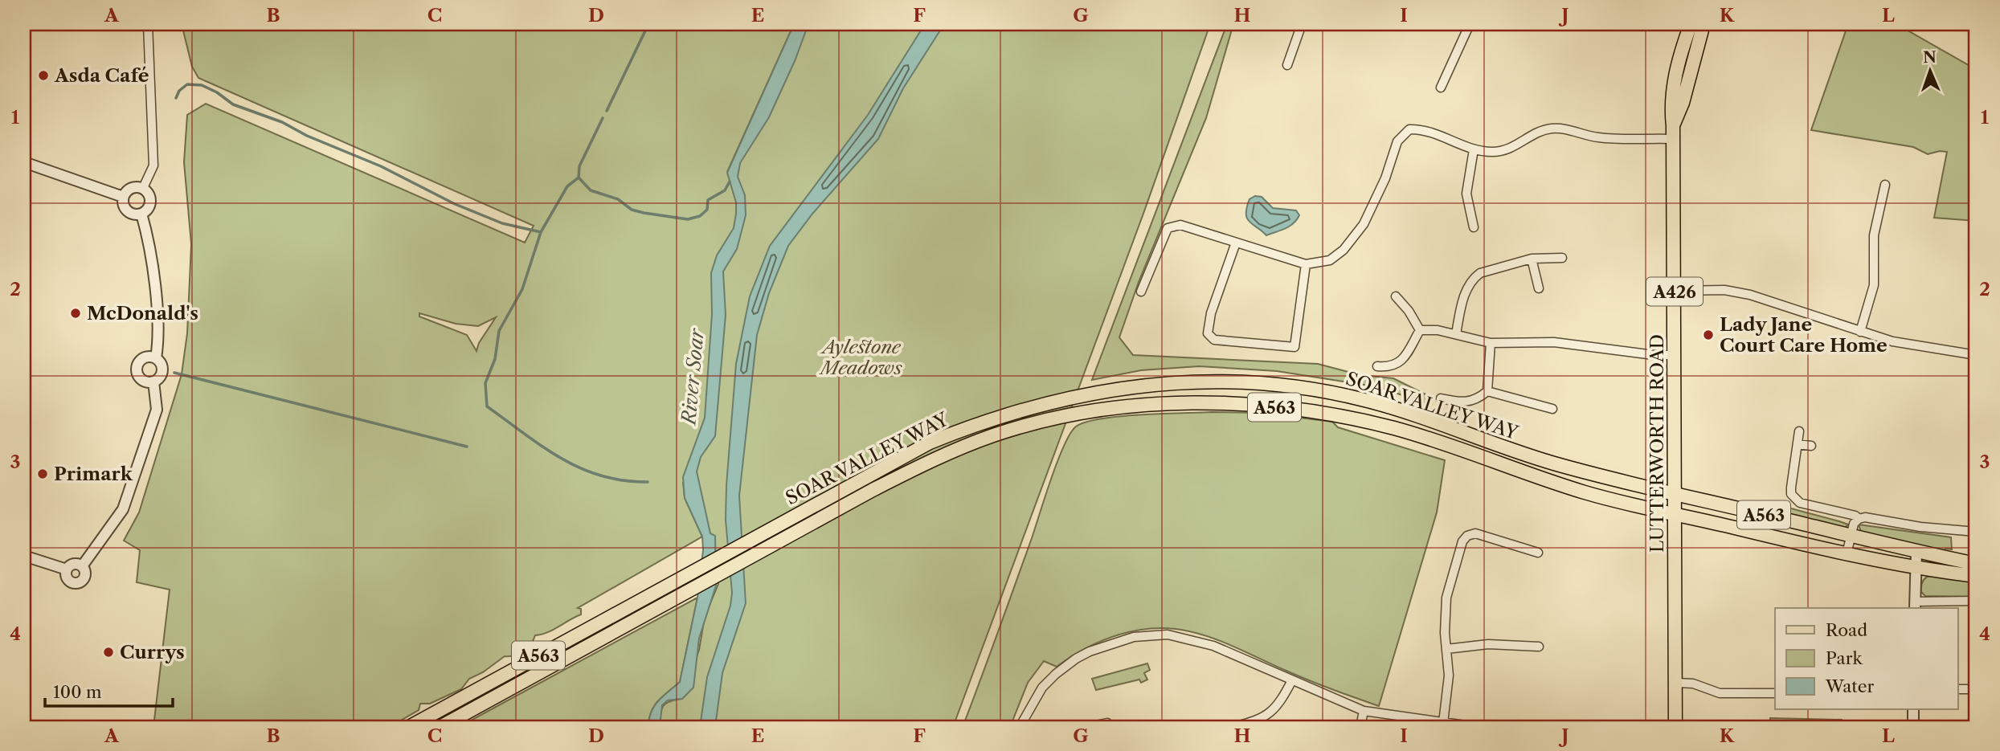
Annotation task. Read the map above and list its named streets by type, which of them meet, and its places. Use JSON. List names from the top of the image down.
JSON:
{
  "streets": {
    "main road": [
      "A426",
      "SOAR VALLEY WAY",
      "A563",
      "LUTTERWORTH ROAD"
    ]
  },
  "crossings": [
    ["SOAR VALLEY WAY", "A563"],
    ["SOAR VALLEY WAY", "LUTTERWORTH ROAD"],
    ["A563", "LUTTERWORTH ROAD"]
  ],
  "water": ["River Soar"],
  "parks": ["Aylestone Meadows"],
  "places": [
    "Asda Café",
    "McDonald's",
    "Lady Jane Court Care Home",
    "Primark",
    "Currys"
  ],
  "legend": ["Road", "Park", "Water"],
  "scale_bar": "100 m",
  "north": "top",
  "grid": {
    "columns": [
      "A",
      "B",
      "C",
      "D",
      "E",
      "F",
      "G",
      "H",
      "I",
      "J",
      "K",
      "L"
    ],
    "rows": [
      "1",
      "2",
      "3",
      "4"
    ]
  }
}
